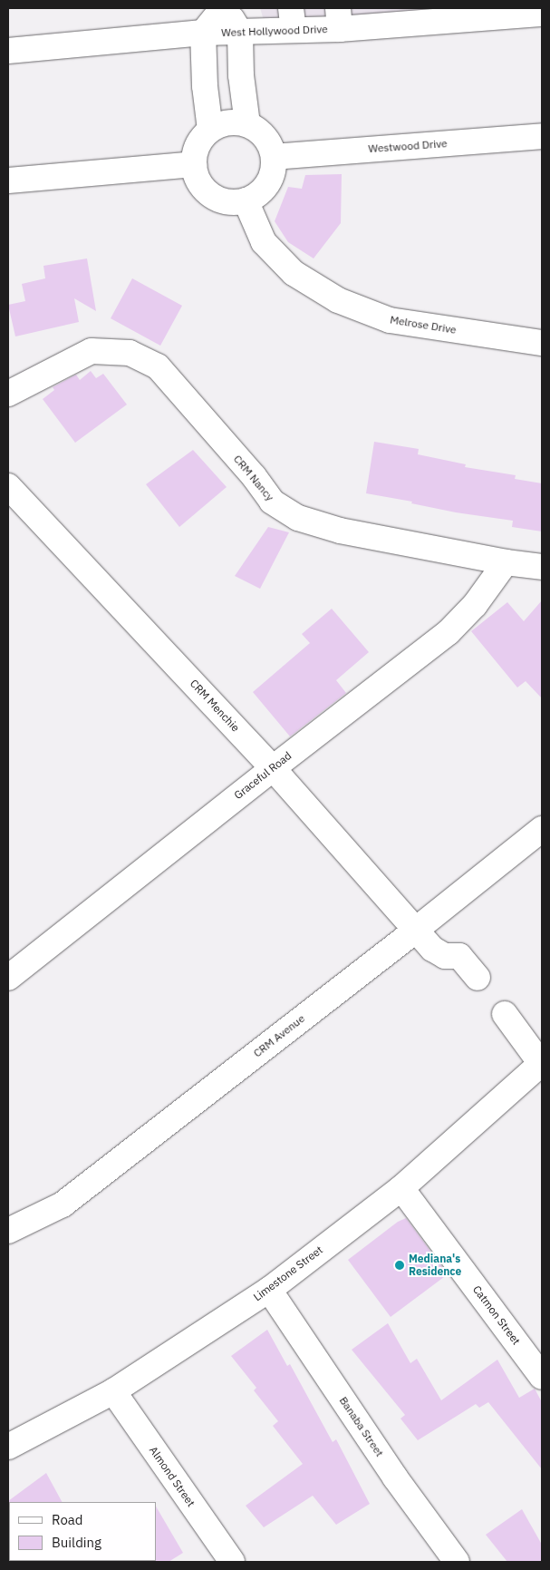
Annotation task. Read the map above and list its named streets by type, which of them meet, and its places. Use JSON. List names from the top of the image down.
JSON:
{
  "streets": {
    "street": [
      "West Hollywood Drive",
      "Westwood Drive",
      "Melrose Drive",
      "CRM Nancy",
      "CRM Menchie",
      "Graceful Road",
      "CRM Avenue",
      "Limestone Street",
      "Catmon Street",
      "Banaba Street",
      "Almond Street"
    ]
  },
  "crossings": [
    ["Westwood Drive", "Melrose Drive"],
    ["CRM Nancy", "Graceful Road"],
    ["CRM Menchie", "Graceful Road"],
    ["CRM Menchie", "CRM Avenue"],
    ["Limestone Street", "Catmon Street"],
    ["Limestone Street", "Banaba Street"],
    ["Limestone Street", "Almond Street"]
  ],
  "places": ["Mediana's Residence"],
  "legend": ["Road", "Building"]
}
